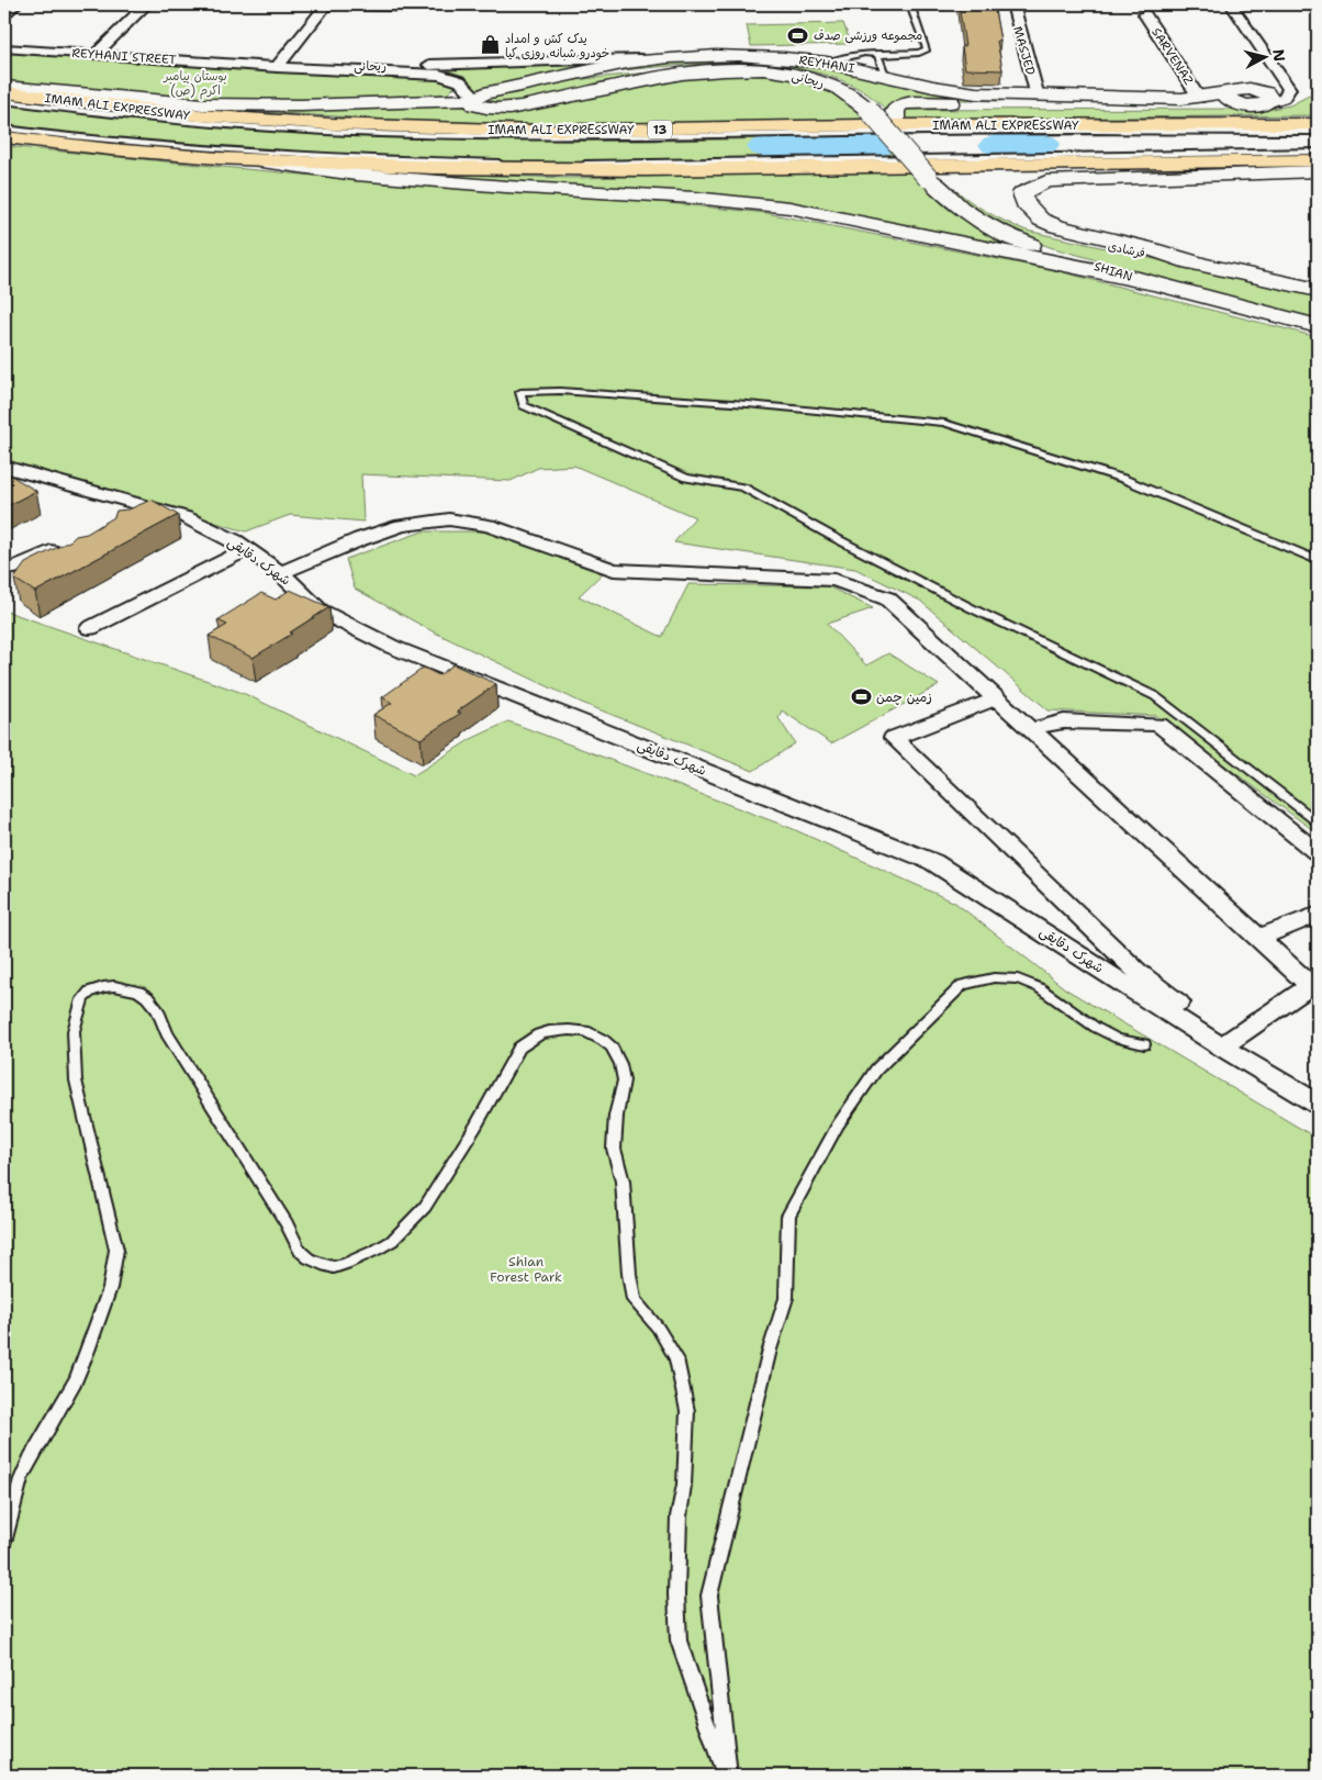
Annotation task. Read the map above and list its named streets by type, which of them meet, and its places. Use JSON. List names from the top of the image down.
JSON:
{
  "streets": {
    "highway": ["IMAM ALI EXPRESSWAY", "13"],
    "main road": [
      "REYHANI",
      "ریحانی",
      "فرشادی",
      "SHIAN"
    ],
    "street": [
      "MASJED",
      "REYHANI STREET",
      "SARVENAZ",
      "شهرک دقایقی"
    ]
  },
  "crossings": [
    ["MASJED", "REYHANI"],
    ["REYHANI STREET", "ریحانی"],
    ["SARVENAZ", "REYHANI"],
    ["REYHANI", "ریحانی"],
    ["REYHANI", "فرشادی"],
    ["ریحانی", "SHIAN"]
  ],
  "parks": ["بوستان پیامبر اکرم (ص)", "Shian Forest Park"],
  "places": {
    "sports": ["مجموعه ورزشی صدف", "زمین چمن"],
    "shop": ["یدک کش و امداد خودرو شبانه روزی کیا"]
  },
  "north": "right"
}
